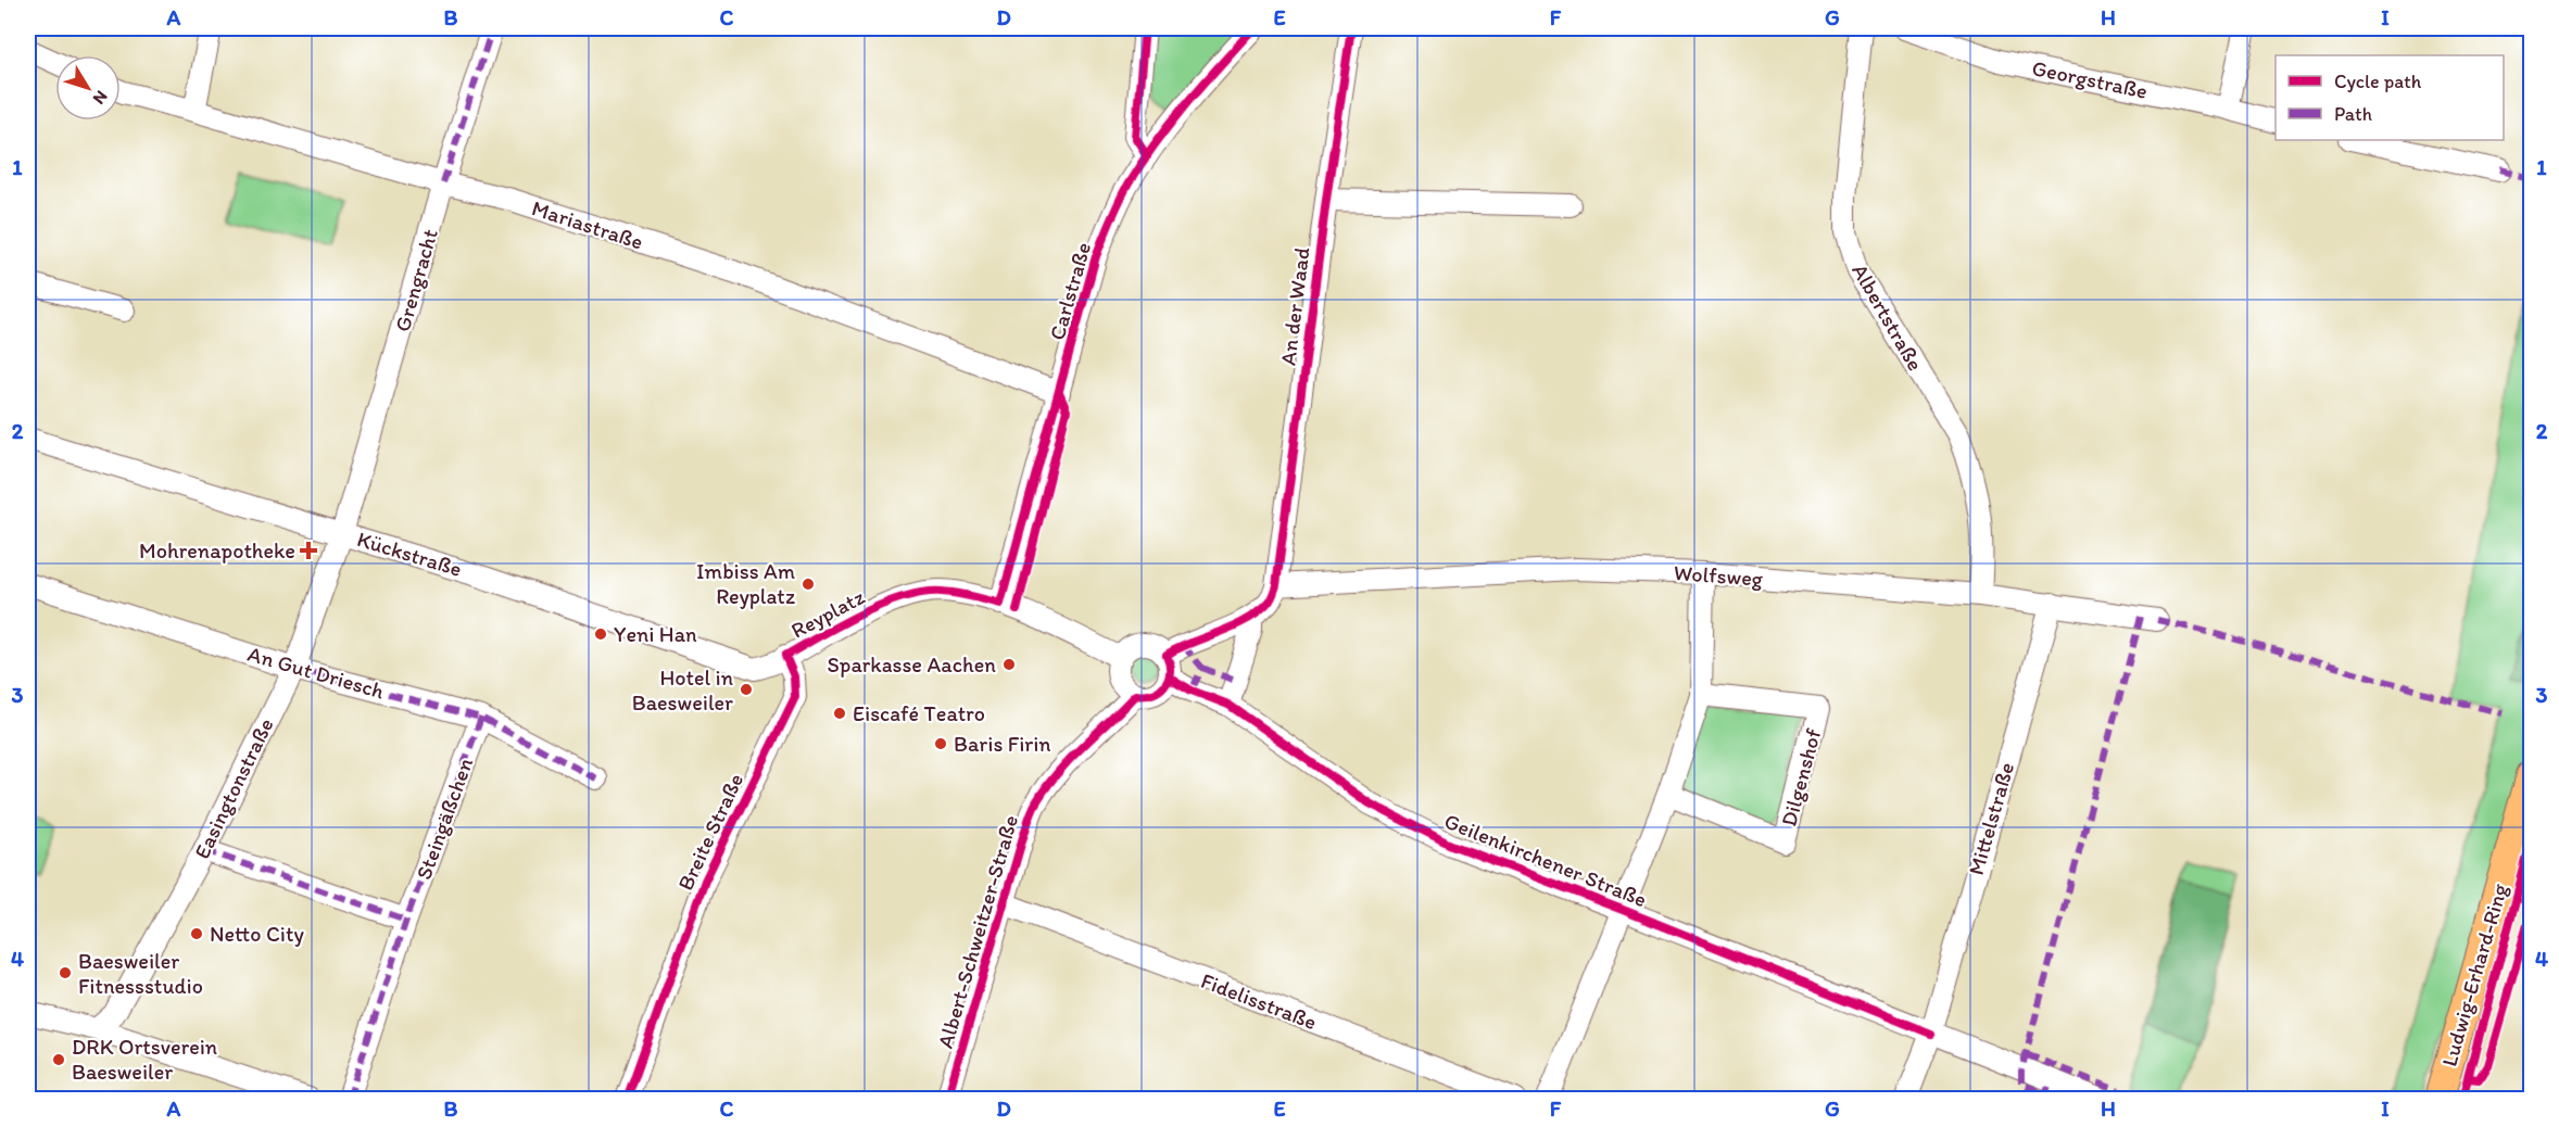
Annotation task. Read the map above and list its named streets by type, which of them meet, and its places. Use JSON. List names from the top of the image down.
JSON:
{
  "streets": {
    "main road": ["Ludwig-Erhard-Ring"],
    "street": [
      "Georgstraße",
      "Mariastraße",
      "Grengracht",
      "Carlstraße",
      "An der Waad",
      "Albertstraße",
      "Kückstraße",
      "Wolfsweg",
      "Reyplatz",
      "An Gut Driesch",
      "Dilgenshof",
      "Easingtonstraße",
      "Steingäßchen",
      "Mittelstraße",
      "Breite Straße",
      "Geilenkirchener Straße",
      "Albert-Schweitzer-Straße",
      "Fidelisstraße"
    ]
  },
  "crossings": [
    ["Mariastraße", "Grengracht"],
    ["Mariastraße", "Carlstraße"],
    ["Grengracht", "Kückstraße"],
    ["Grengracht", "Easingtonstraße"],
    ["Carlstraße", "Reyplatz"],
    ["An der Waad", "Wolfsweg"],
    ["Albertstraße", "Wolfsweg"],
    ["Kückstraße", "Reyplatz"],
    ["Kückstraße", "Easingtonstraße"],
    ["Kückstraße", "Breite Straße"],
    ["Wolfsweg", "Mittelstraße"],
    ["Reyplatz", "Breite Straße"],
    ["Reyplatz", "Geilenkirchener Straße"],
    ["Reyplatz", "Albert-Schweitzer-Straße"],
    ["An Gut Driesch", "Easingtonstraße"],
    ["An Gut Driesch", "Steingäßchen"],
    ["Mittelstraße", "Geilenkirchener Straße"],
    ["Geilenkirchener Straße", "Albert-Schweitzer-Straße"],
    ["Albert-Schweitzer-Straße", "Fidelisstraße"]
  ],
  "places": {
    "health": ["Mohrenapotheke"],
    "other": [
      "Imbiss Am Reyplatz",
      "Yeni Han",
      "Sparkasse Aachen",
      "Hotel in Baesweiler",
      "Eiscafé Teatro",
      "Baris Firin",
      "Netto City",
      "Baesweiler Fitnessstudio",
      "DRK Ortsverein Baesweiler"
    ]
  },
  "legend": ["Cycle path", "Path"],
  "north": "bottom right",
  "grid": {
    "columns": [
      "A",
      "B",
      "C",
      "D",
      "E",
      "F",
      "G",
      "H",
      "I"
    ],
    "rows": [
      "1",
      "2",
      "3",
      "4"
    ]
  }
}
